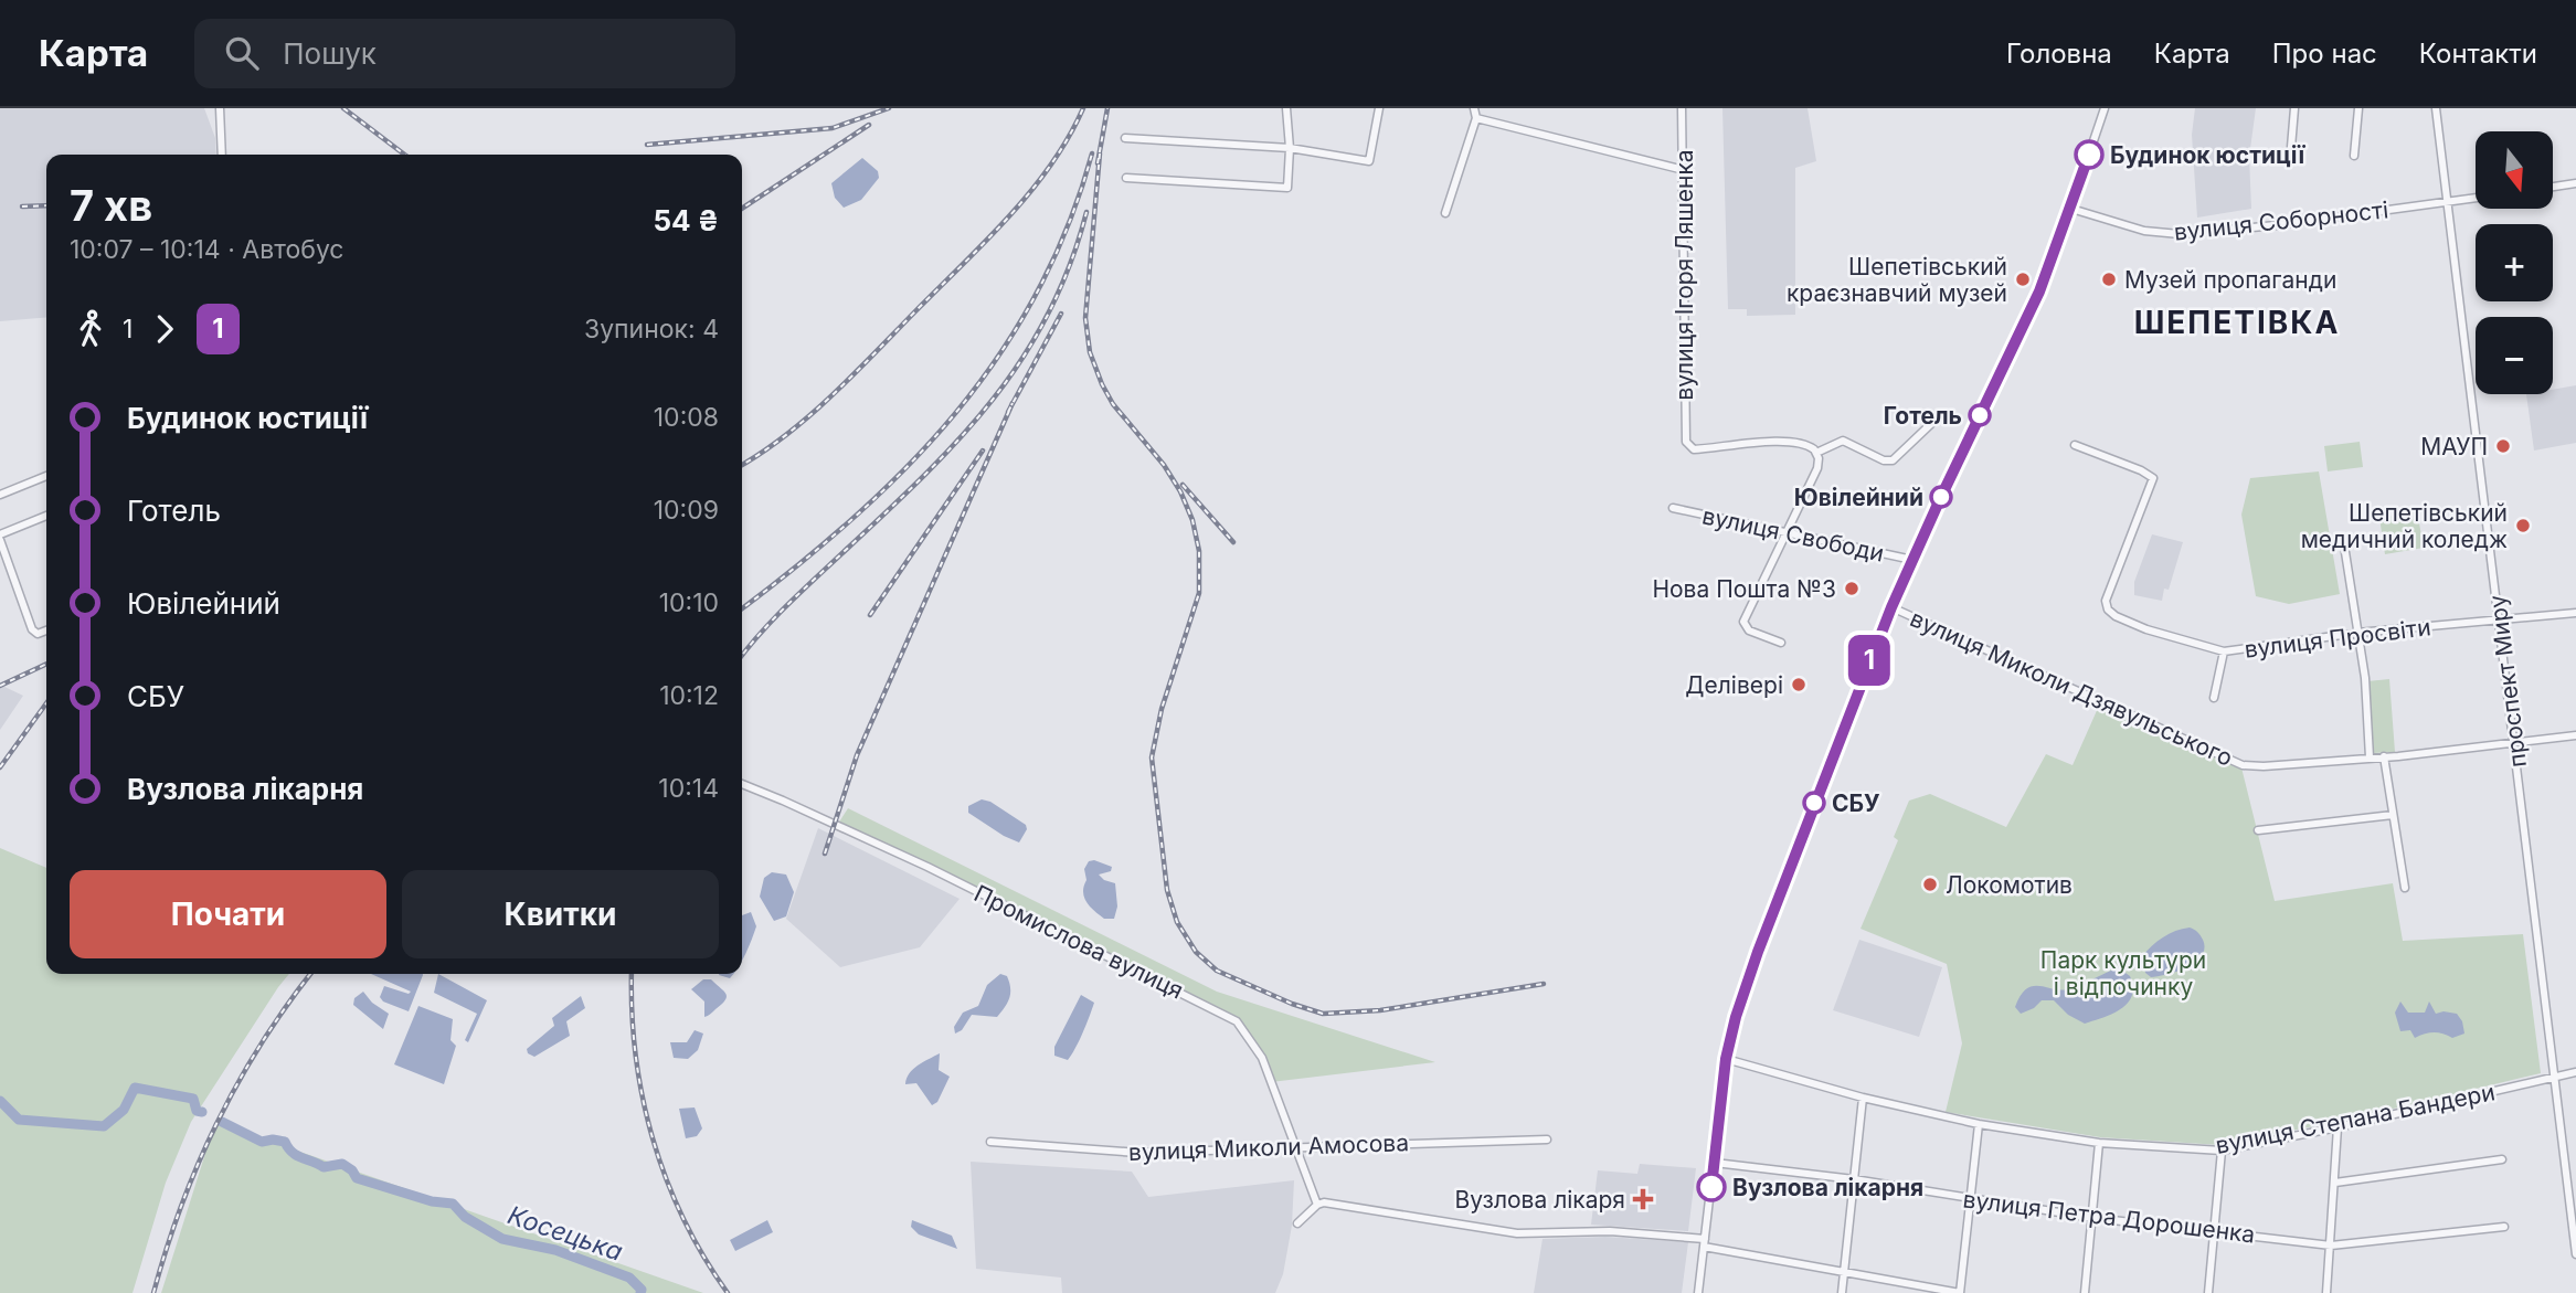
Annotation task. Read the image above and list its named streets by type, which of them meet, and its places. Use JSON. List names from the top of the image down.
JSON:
{
  "streets": {
    "street": [
      "вулиця Соборності",
      "вулиця Ігоря Ляшенка",
      "вулиця Свободи",
      "вулиця Просвіти",
      "проспект Миру",
      "вулиця Миколи Дзявульського",
      "Промислова вулиця",
      "вулиця Степана Бандери",
      "вулиця Миколи Амосова",
      "вулиця Петра Дорошенка"
    ]
  },
  "crossings": [
    ["вулиця Соборності", "проспект Миру"],
    ["вулиця Просвіти", "проспект Миру"],
    ["проспект Миру", "вулиця Миколи Дзявульського"],
    ["проспект Миру", "вулиця Степана Бандери"],
    ["Промислова вулиця", "вулиця Миколи Амосова"]
  ],
  "districts": ["ШЕПЕТІВКА"],
  "water": ["Косецька"],
  "parks": ["Парк культури і відпочинку"],
  "places": {
    "other": [
      "Будинок юстиції",
      "Шепетівський краєзнавчий музей",
      "Музей пропаганди",
      "Готель",
      "МАУП",
      "Ювілейний",
      "Шепетівський медичний коледж",
      "Нова Пошта №3",
      "Делівері",
      "СБУ",
      "Локомотив",
      "Вузлова лікарня"
    ],
    "health": ["Вузлова лікаря"]
  },
  "lines": ["bus line 1"],
  "north": "bottom",
  "page": {
    "header": "Карта",
    "search": "Пошук",
    "nav": [
      "Головна",
      "Карта",
      "Про нас",
      "Контакти"
    ],
    "on_map": "1",
    "map_buttons": ["+", "−"],
    "heading": ["7 хв", "10:07 – 10:14 · Автобус", "54 ₴"],
    "legs": ["1", "1", "Зупинок: 4"],
    "list": [
      {
        "name": "Будинок юстиції",
        "value": "10:08"
      },
      {
        "name": "Готель",
        "value": "10:09"
      },
      {
        "name": "Ювілейний",
        "value": "10:10"
      },
      {
        "name": "СБУ",
        "value": "10:12"
      },
      {
        "name": "Вузлова лікарня",
        "value": "10:14"
      }
    ],
    "buttons": ["Почати", "Квитки"]
  }
}
